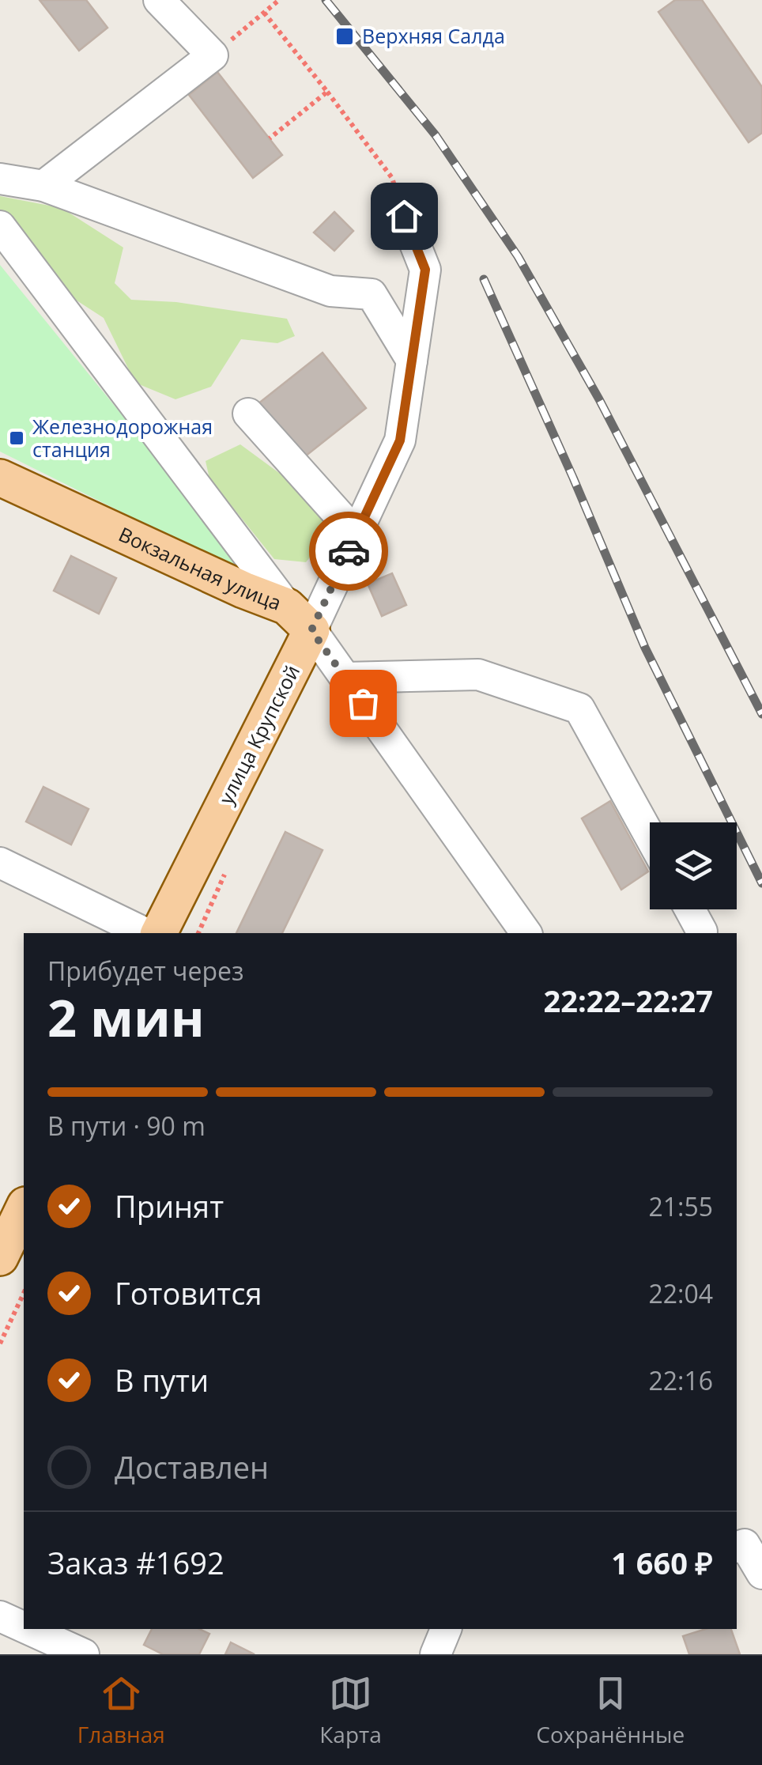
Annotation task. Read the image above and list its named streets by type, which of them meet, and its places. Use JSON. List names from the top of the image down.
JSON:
{
  "streets": {
    "main road": ["Вокзальная улица", "улица Крупской"]
  },
  "crossings": [
    ["Вокзальная улица", "улица Крупской"]
  ],
  "places": {
    "transit": ["Верхняя Салда", "Железнодорожная станция"]
  },
  "page": {
    "heading": ["2 мин", "Прибудет через", "22:22–22:27"],
    "panel": ["Заказ #1692", "1 660 ₽"],
    "bar": "В пути · 90 m",
    "list": [
      ["Принят", "21:55"],
      ["Готовится", "22:04"],
      ["В пути", "22:16"],
      "Доставлен"
    ],
    "tabs": ["Главная", "Карта", "Сохранённые"]
  }
}
